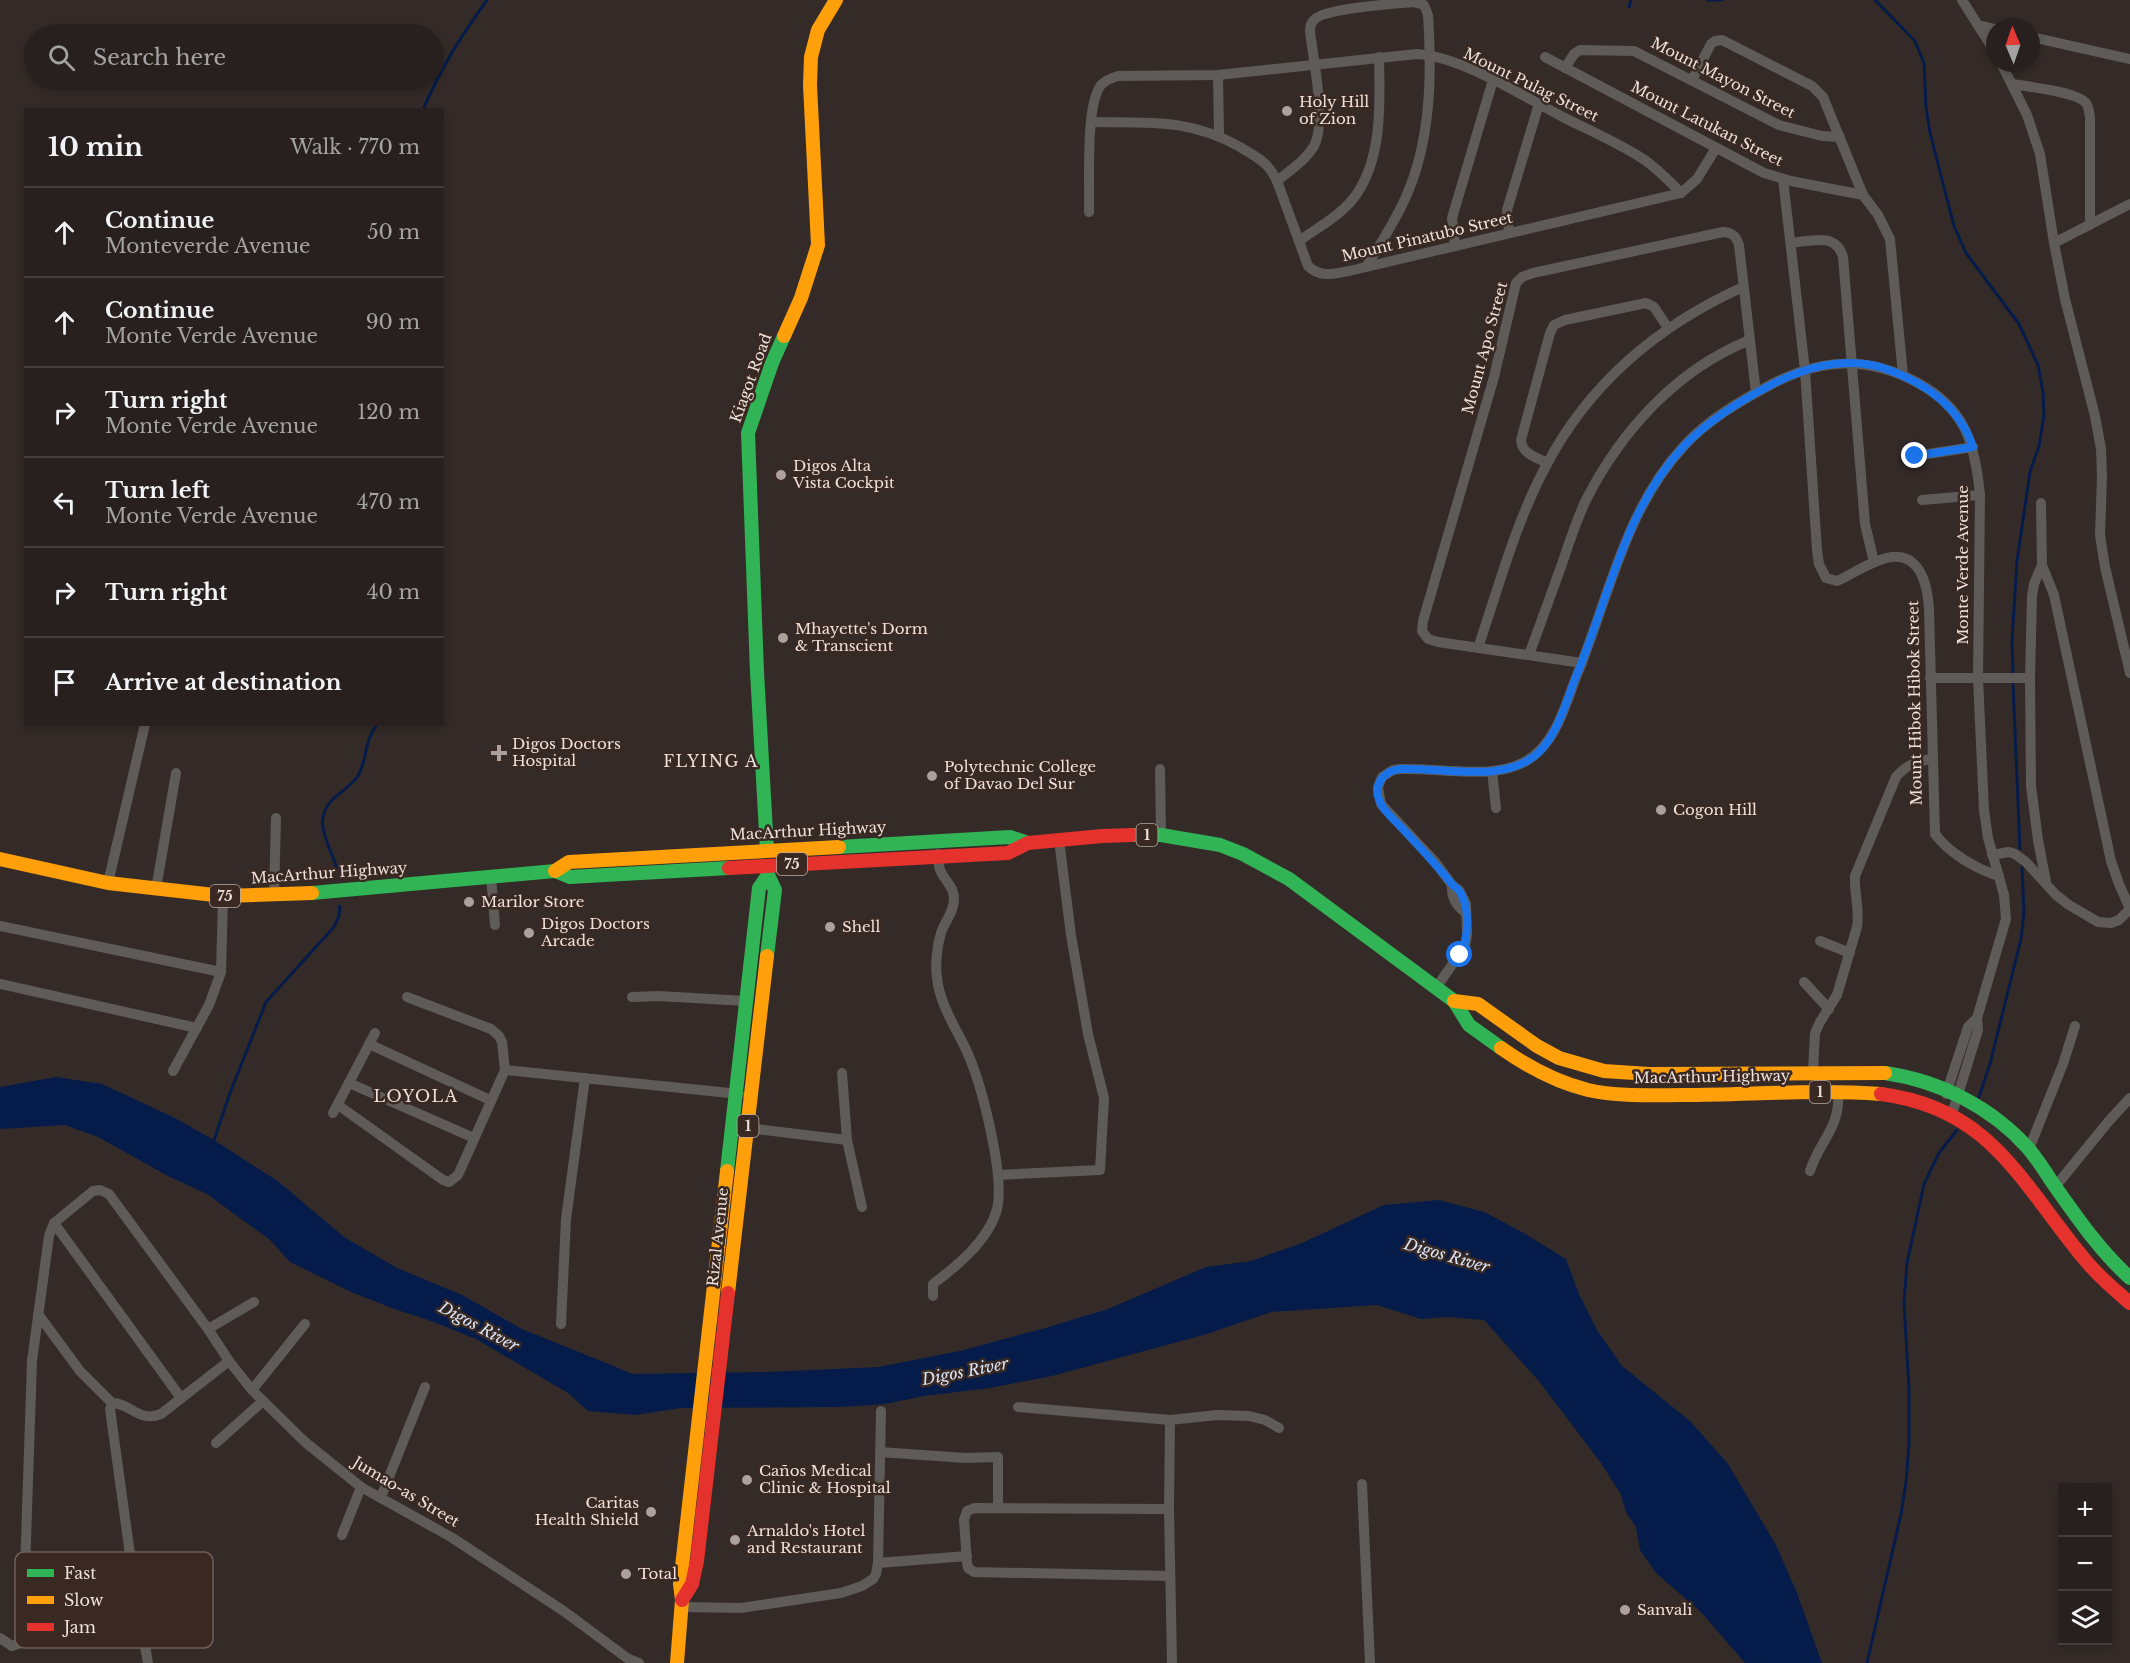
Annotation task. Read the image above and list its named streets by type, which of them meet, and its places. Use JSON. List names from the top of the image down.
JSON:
{
  "streets": {
    "main road": [
      "Kiagot Road",
      "MacArthur Highway",
      "1",
      "75",
      "Rizal Avenue"
    ],
    "street": [
      "Mount Mayon Street",
      "Mount Pulag Street",
      "Mount Latukan Street",
      "Mount Pinatubo Street",
      "Mount Apo Street",
      "Monte Verde Avenue",
      "Mount Hibok Hibok Street",
      "Jumao-as Street"
    ]
  },
  "crossings": [
    ["Mount Mayon Street", "Mount Latukan Street"],
    ["Mount Pulag Street", "Mount Pinatubo Street"],
    ["Mount Latukan Street", "Mount Hibok Hibok Street"],
    ["Mount Apo Street", "Monte Verde Avenue"],
    ["Kiagot Road", "MacArthur Highway"],
    ["Kiagot Road", "Rizal Avenue"],
    ["Monte Verde Avenue", "Mount Hibok Hibok Street"],
    ["Monte Verde Avenue", "MacArthur Highway"],
    ["MacArthur Highway", "Rizal Avenue"]
  ],
  "districts": ["FLYING A", "LOYOLA"],
  "water": ["Digos River"],
  "places": {
    "other": [
      "Holy Hill of Zion",
      "Digos Alta Vista Cockpit",
      "Mhayette's Dorm & Transcient",
      "Polytechnic College of Davao Del Sur",
      "Cogon Hill",
      "Marilor Store",
      "Shell",
      "Digos Doctors Arcade",
      "Caños Medical Clinic & Hospital",
      "Caritas Health Shield",
      "Arnaldo's Hotel and Restaurant",
      "Total",
      "Sanvali"
    ],
    "health": ["Digos Doctors Hospital"]
  },
  "legend": ["Fast", "Slow", "Jam"],
  "north": "top",
  "page": {
    "search": "Search here",
    "heading": ["10 min", "Walk · 770 m"],
    "list": [
      ["Continue", "Monteverde Avenue", "50 m"],
      ["Continue", "Monte Verde Avenue", "90 m"],
      ["Turn right", "Monte Verde Avenue", "120 m"],
      ["Turn left", "Monte Verde Avenue", "470 m"],
      ["Turn right", "40 m"],
      "Arrive at destination"
    ],
    "map_buttons": ["+", "−"]
  }
}
